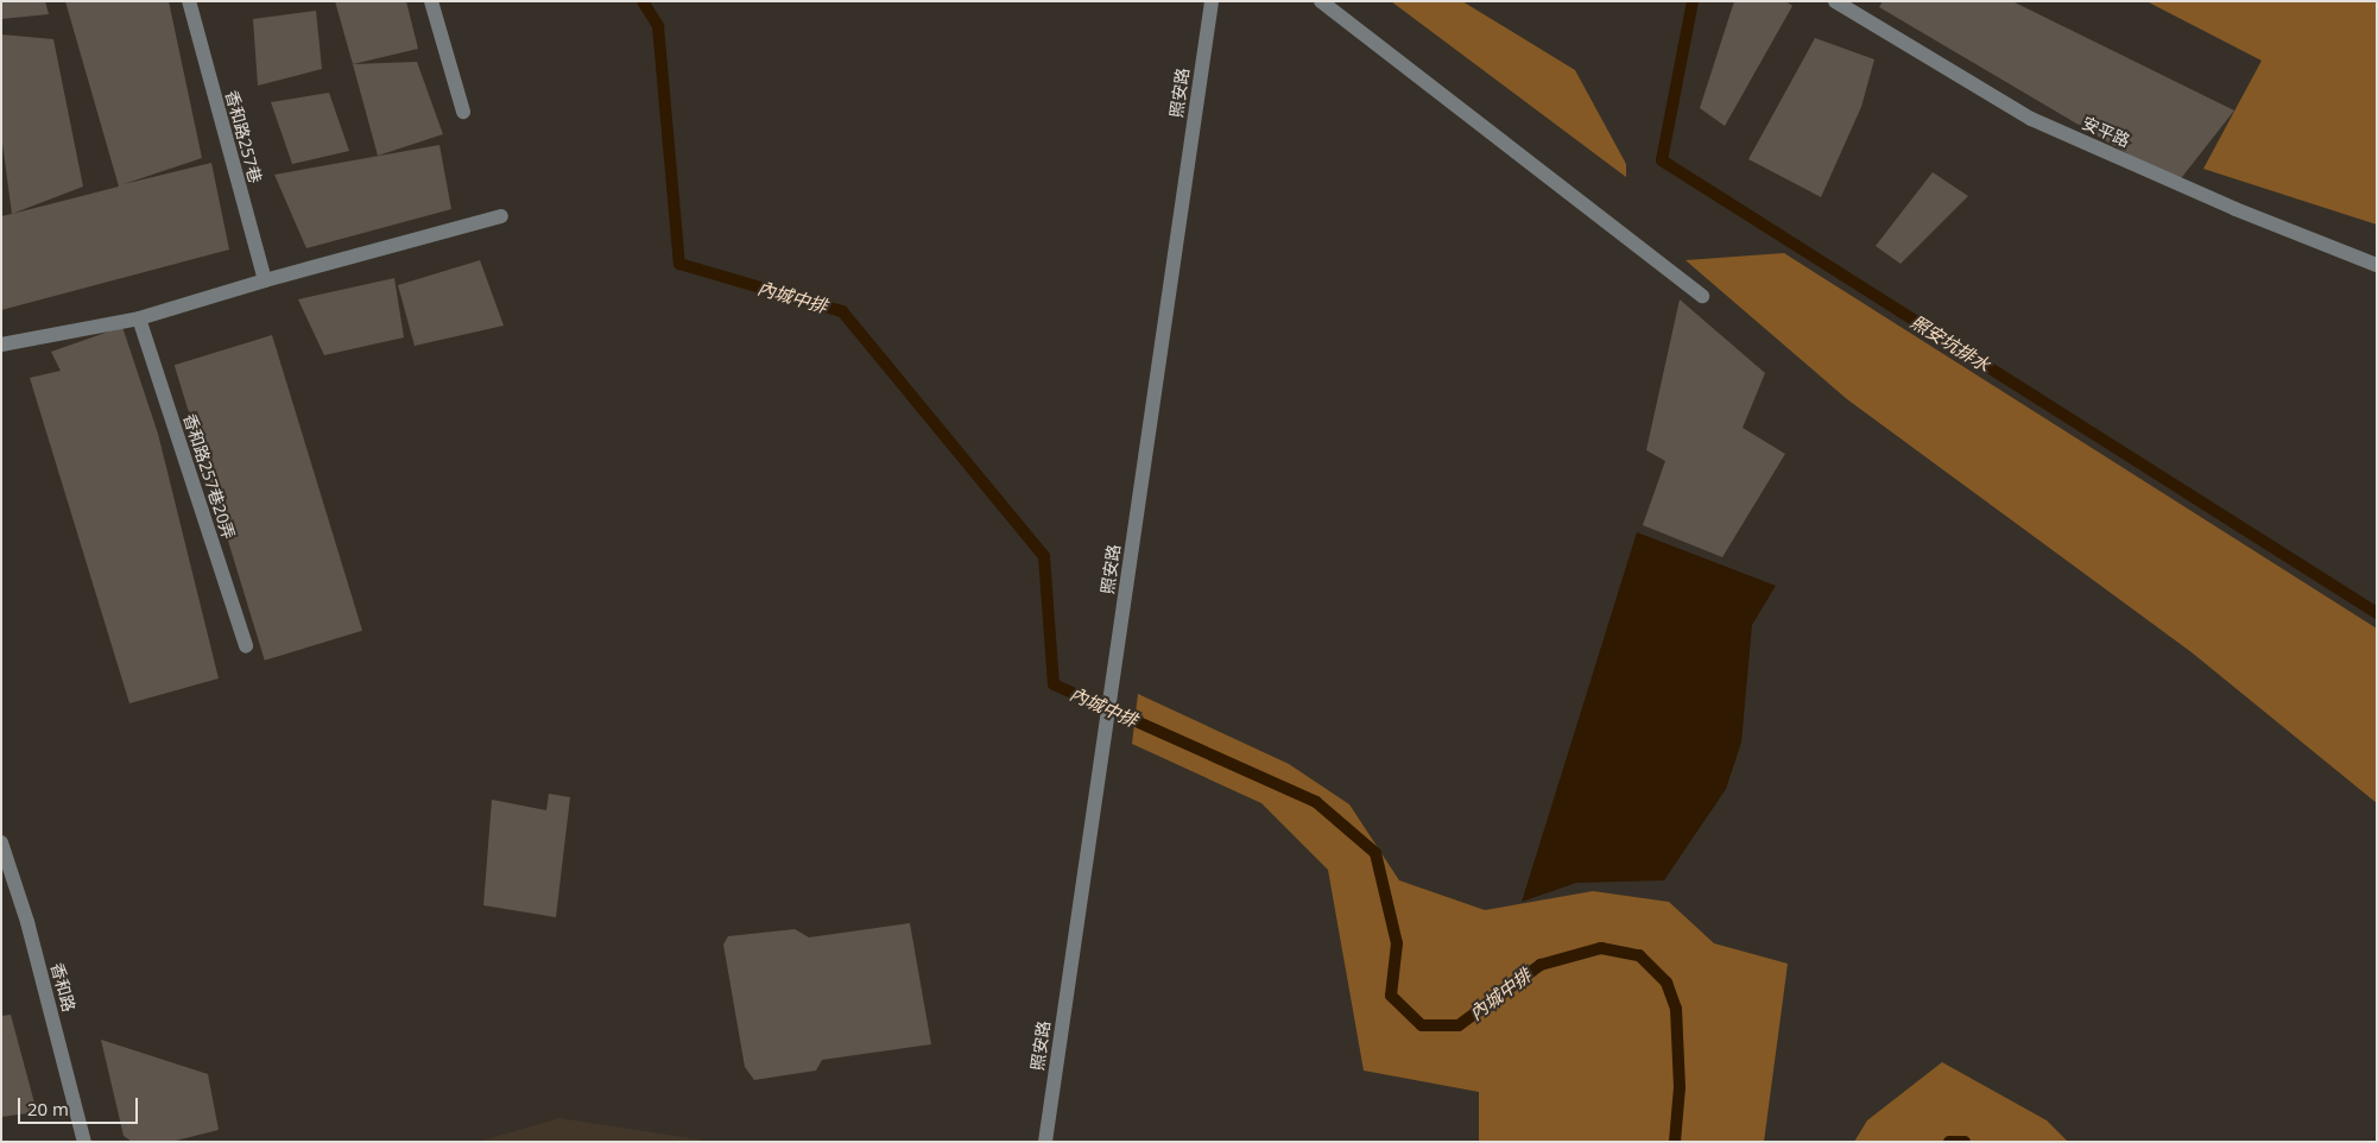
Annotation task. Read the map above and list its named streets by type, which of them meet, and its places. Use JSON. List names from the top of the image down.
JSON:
{
  "streets": {
    "street": [
      "照安路",
      "安平路",
      "香和路257巷",
      "香和路257巷20弄",
      "香和路"
    ]
  },
  "water": ["內城中排", "照安坑排水"],
  "scale_bar": "20 m"
}
